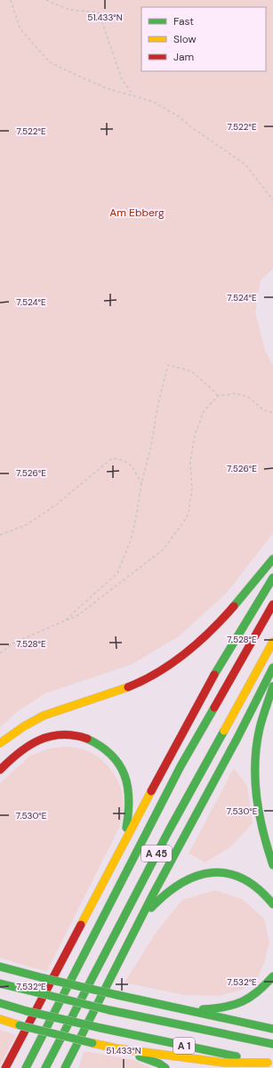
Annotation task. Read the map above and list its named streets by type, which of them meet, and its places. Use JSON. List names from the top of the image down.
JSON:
{
  "streets": {
    "highway": ["A 45", "A 1"]
  },
  "parks": ["Am Ebberg"],
  "legend": ["Fast", "Slow", "Jam"],
  "coordinates": [
    "51.433°N",
    "7.522°E",
    "7.524°E",
    "7.526°E",
    "7.528°E",
    "7.530°E",
    "7.532°E"
  ]
}
